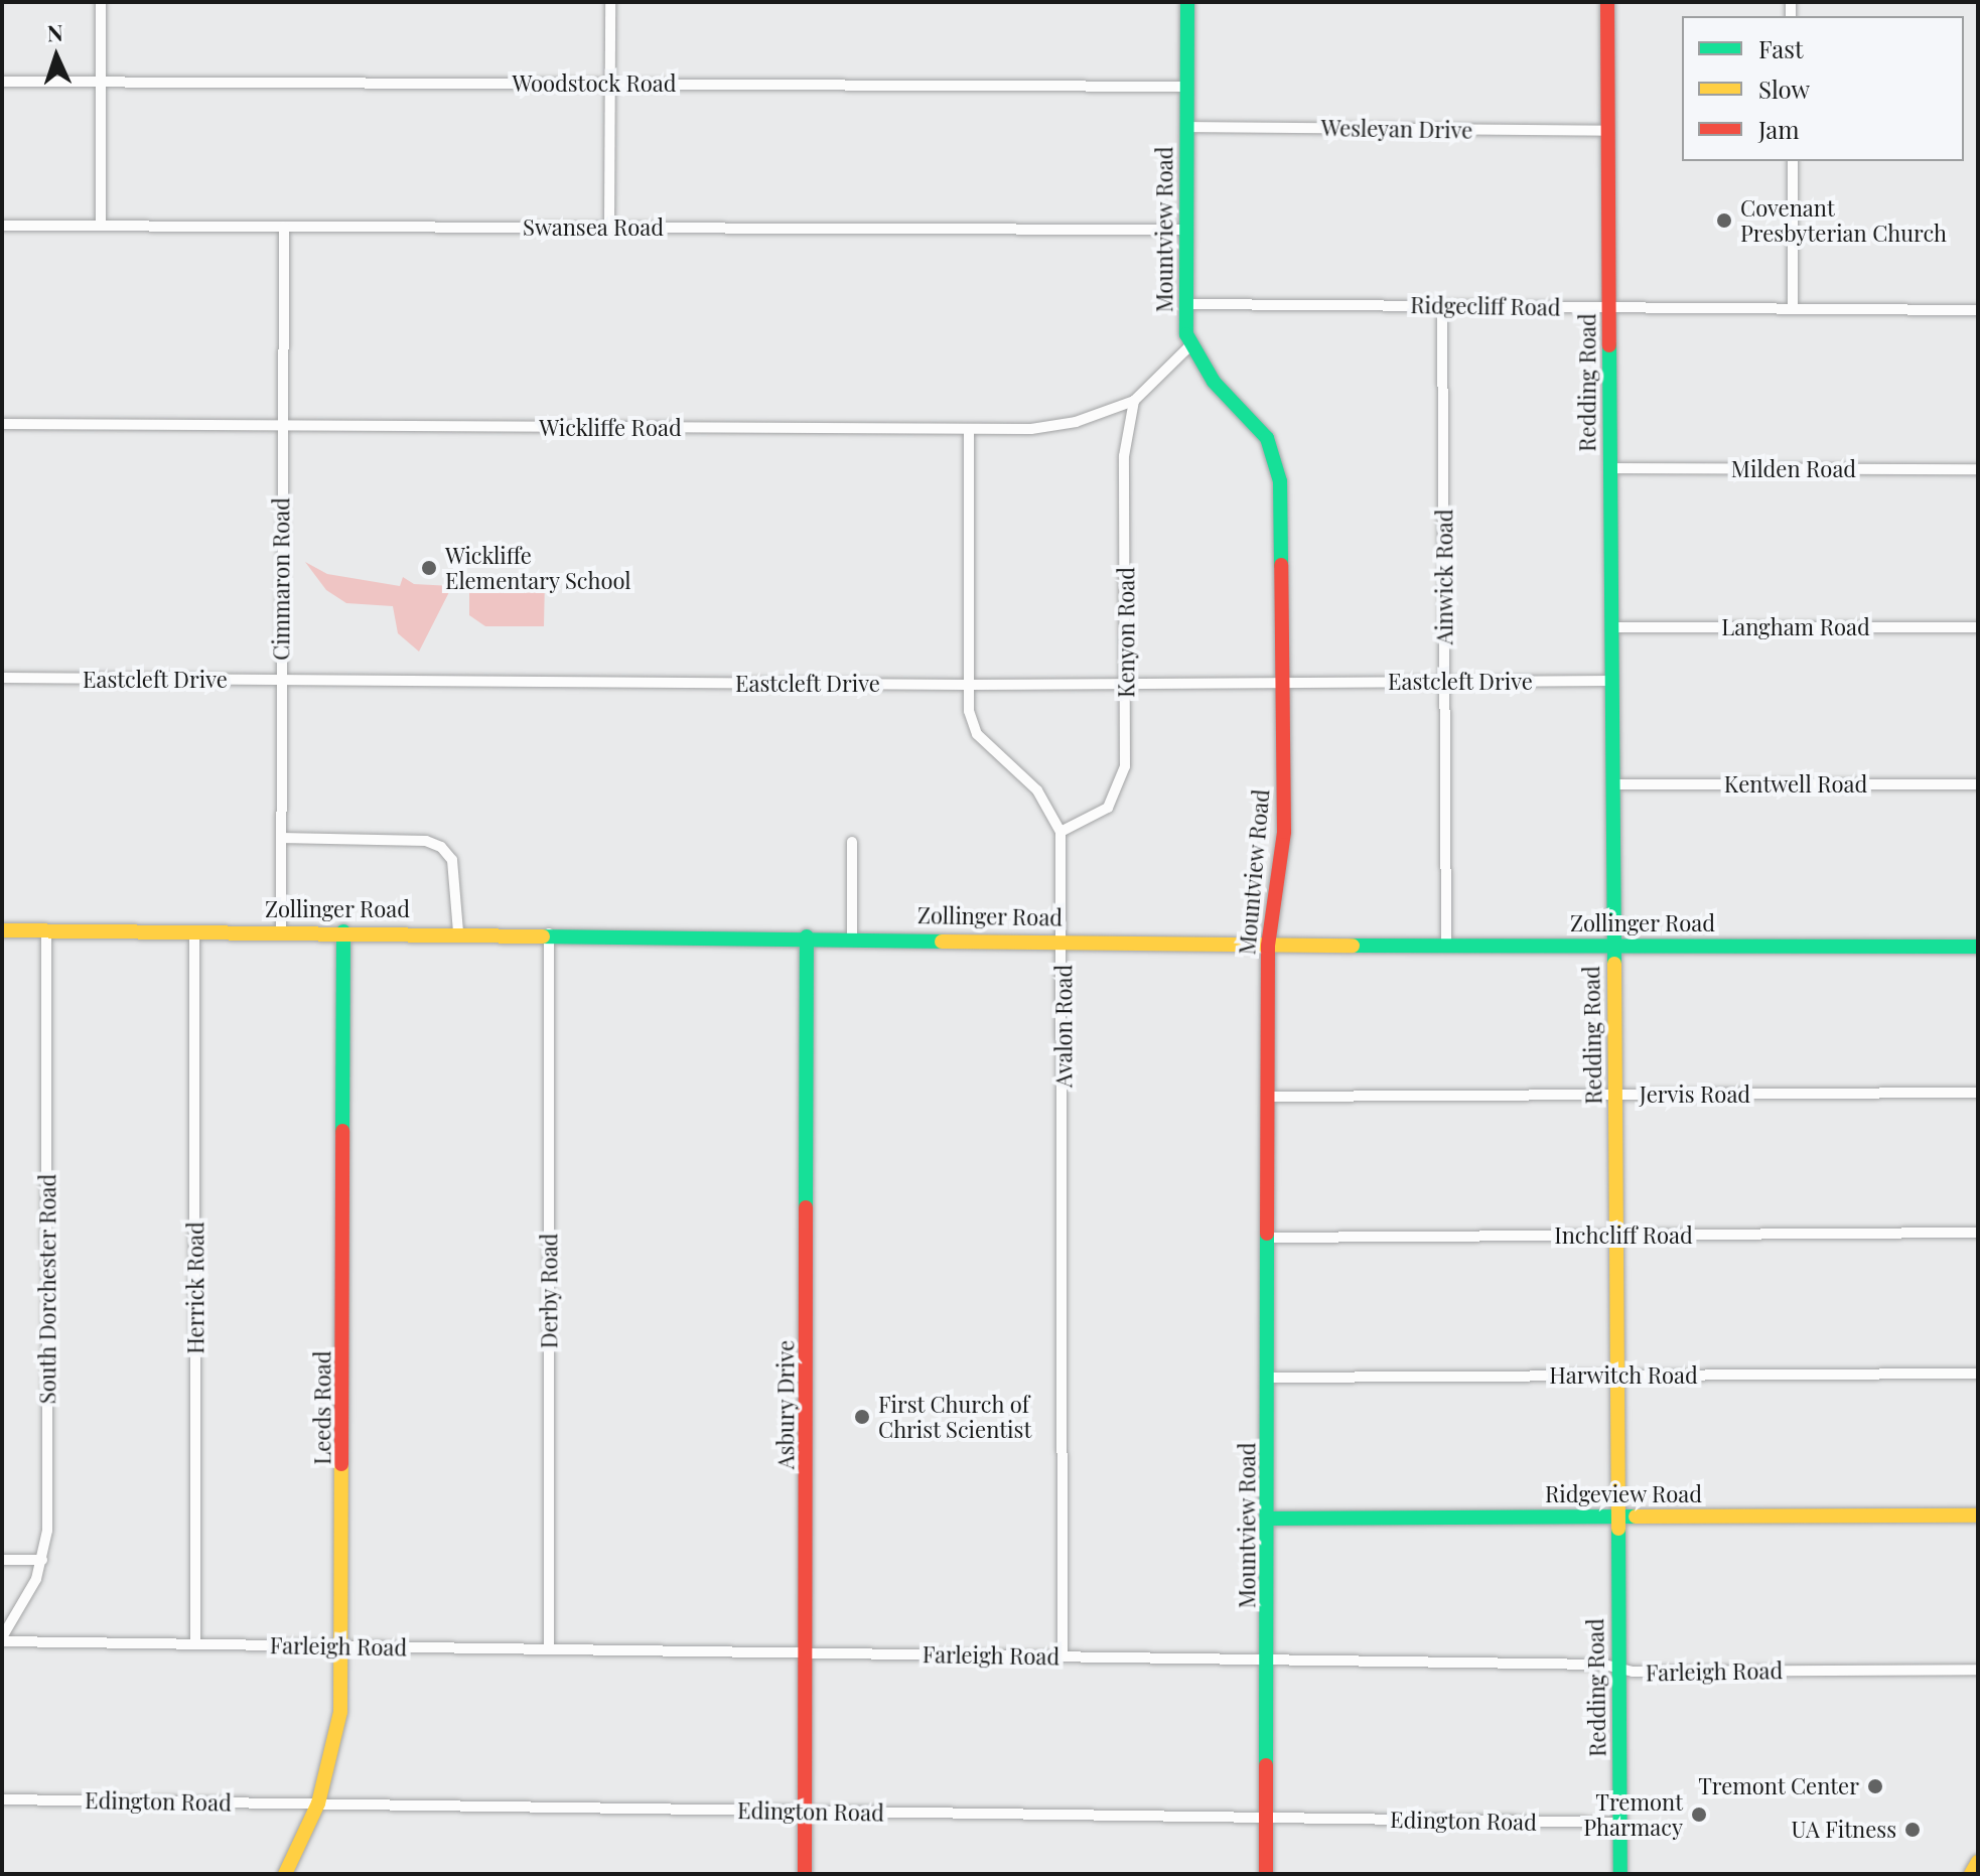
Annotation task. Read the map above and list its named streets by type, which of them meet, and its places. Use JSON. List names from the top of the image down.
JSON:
{
  "streets": {
    "street": [
      "Woodstock Road",
      "Wesleyan Drive",
      "Swansea Road",
      "Mountview Road",
      "Ridgecliff Road",
      "Redding Road",
      "Wickliffe Road",
      "Milden Road",
      "Ainwick Road",
      "Cimmaron Road",
      "Langham Road",
      "Kenyon Road",
      "Eastcleft Drive",
      "Kentwell Road",
      "Zollinger Road",
      "Avalon Road",
      "Jervis Road",
      "Inchcliff Road",
      "Herrick Road",
      "South Dorchester Road",
      "Derby Road",
      "Harwitch Road",
      "Asbury Drive",
      "Leeds Road",
      "Ridgeview Road",
      "Farleigh Road",
      "Edington Road"
    ]
  },
  "crossings": [
    ["Woodstock Road", "Mountview Road"],
    ["Wesleyan Drive", "Mountview Road"],
    ["Wesleyan Drive", "Redding Road"],
    ["Swansea Road", "Mountview Road"],
    ["Swansea Road", "Cimmaron Road"],
    ["Mountview Road", "Ridgecliff Road"],
    ["Mountview Road", "Wickliffe Road"],
    ["Mountview Road", "Eastcleft Drive"],
    ["Mountview Road", "Zollinger Road"],
    ["Mountview Road", "Jervis Road"],
    ["Mountview Road", "Inchcliff Road"],
    ["Mountview Road", "Harwitch Road"],
    ["Mountview Road", "Ridgeview Road"],
    ["Mountview Road", "Farleigh Road"],
    ["Mountview Road", "Edington Road"],
    ["Ridgecliff Road", "Redding Road"],
    ["Ridgecliff Road", "Ainwick Road"],
    ["Redding Road", "Milden Road"],
    ["Redding Road", "Langham Road"],
    ["Redding Road", "Eastcleft Drive"],
    ["Redding Road", "Kentwell Road"],
    ["Redding Road", "Zollinger Road"],
    ["Redding Road", "Jervis Road"],
    ["Redding Road", "Inchcliff Road"],
    ["Redding Road", "Harwitch Road"],
    ["Redding Road", "Ridgeview Road"],
    ["Redding Road", "Farleigh Road"],
    ["Redding Road", "Edington Road"],
    ["Wickliffe Road", "Cimmaron Road"],
    ["Wickliffe Road", "Kenyon Road"],
    ["Wickliffe Road", "Avalon Road"],
    ["Ainwick Road", "Eastcleft Drive"],
    ["Ainwick Road", "Zollinger Road"],
    ["Cimmaron Road", "Eastcleft Drive"],
    ["Cimmaron Road", "Zollinger Road"],
    ["Kenyon Road", "Eastcleft Drive"],
    ["Kenyon Road", "Avalon Road"],
    ["Eastcleft Drive", "Avalon Road"],
    ["Zollinger Road", "Avalon Road"],
    ["Zollinger Road", "Herrick Road"],
    ["Zollinger Road", "South Dorchester Road"],
    ["Zollinger Road", "Derby Road"],
    ["Zollinger Road", "Asbury Drive"],
    ["Zollinger Road", "Leeds Road"],
    ["Avalon Road", "Farleigh Road"],
    ["Herrick Road", "Farleigh Road"],
    ["South Dorchester Road", "Farleigh Road"],
    ["Derby Road", "Farleigh Road"],
    ["Asbury Drive", "Farleigh Road"],
    ["Asbury Drive", "Edington Road"],
    ["Leeds Road", "Farleigh Road"],
    ["Leeds Road", "Edington Road"]
  ],
  "places": [
    "Covenant Presbyterian Church",
    "Wickliffe Elementary School",
    "First Church of Christ Scientist",
    "Tremont Center",
    "Tremont Pharmacy",
    "UA Fitness"
  ],
  "legend": ["Fast", "Slow", "Jam"],
  "north": "top"
}
